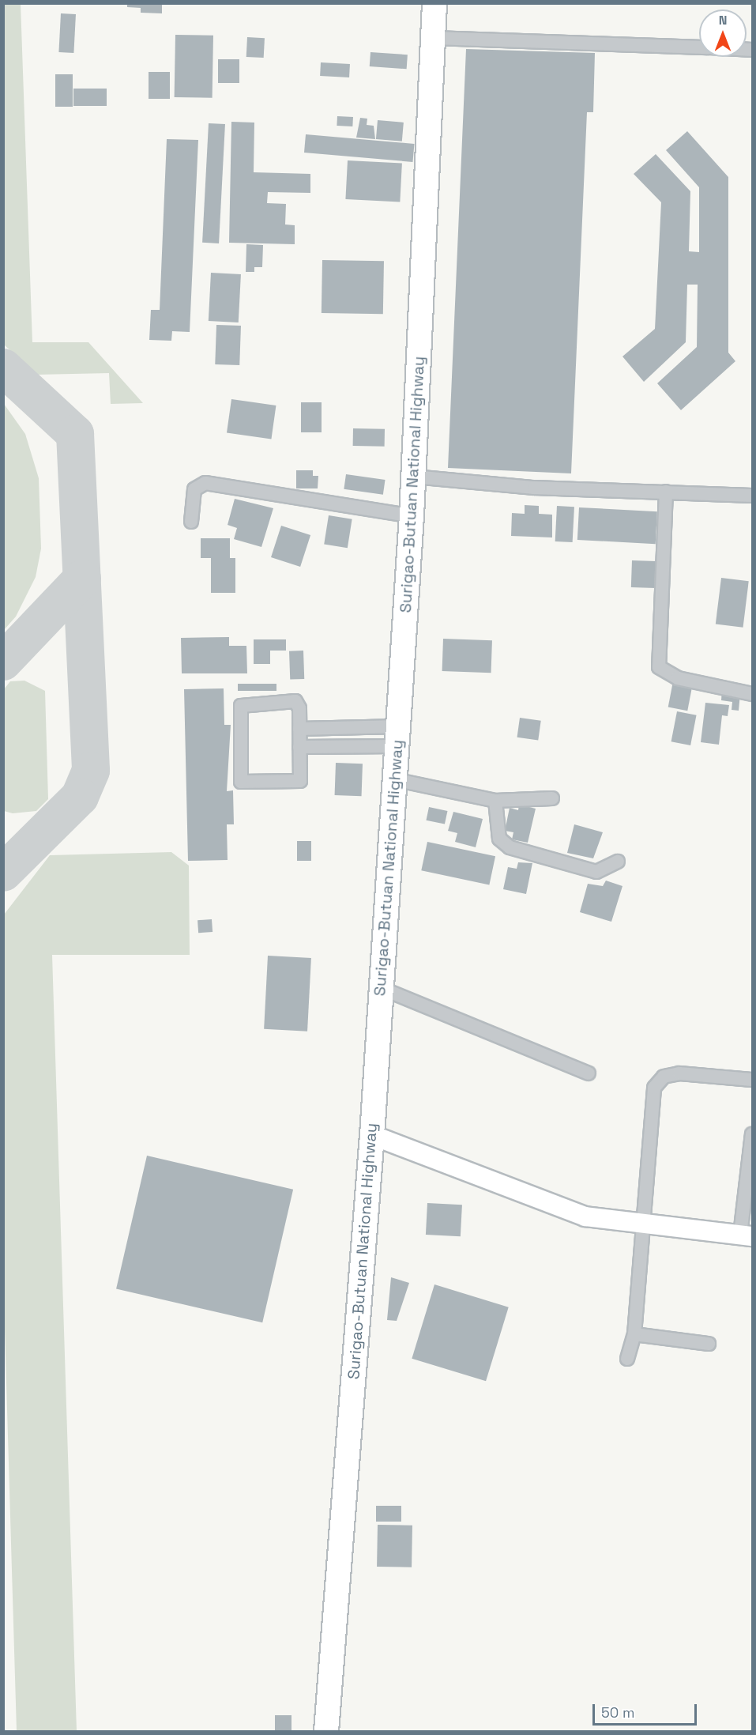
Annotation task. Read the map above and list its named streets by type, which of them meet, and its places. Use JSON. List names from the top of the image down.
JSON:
{
  "streets": {
    "highway": ["Surigao-Butuan National Highway"]
  },
  "scale_bar": "50 m",
  "north": "top"
}
